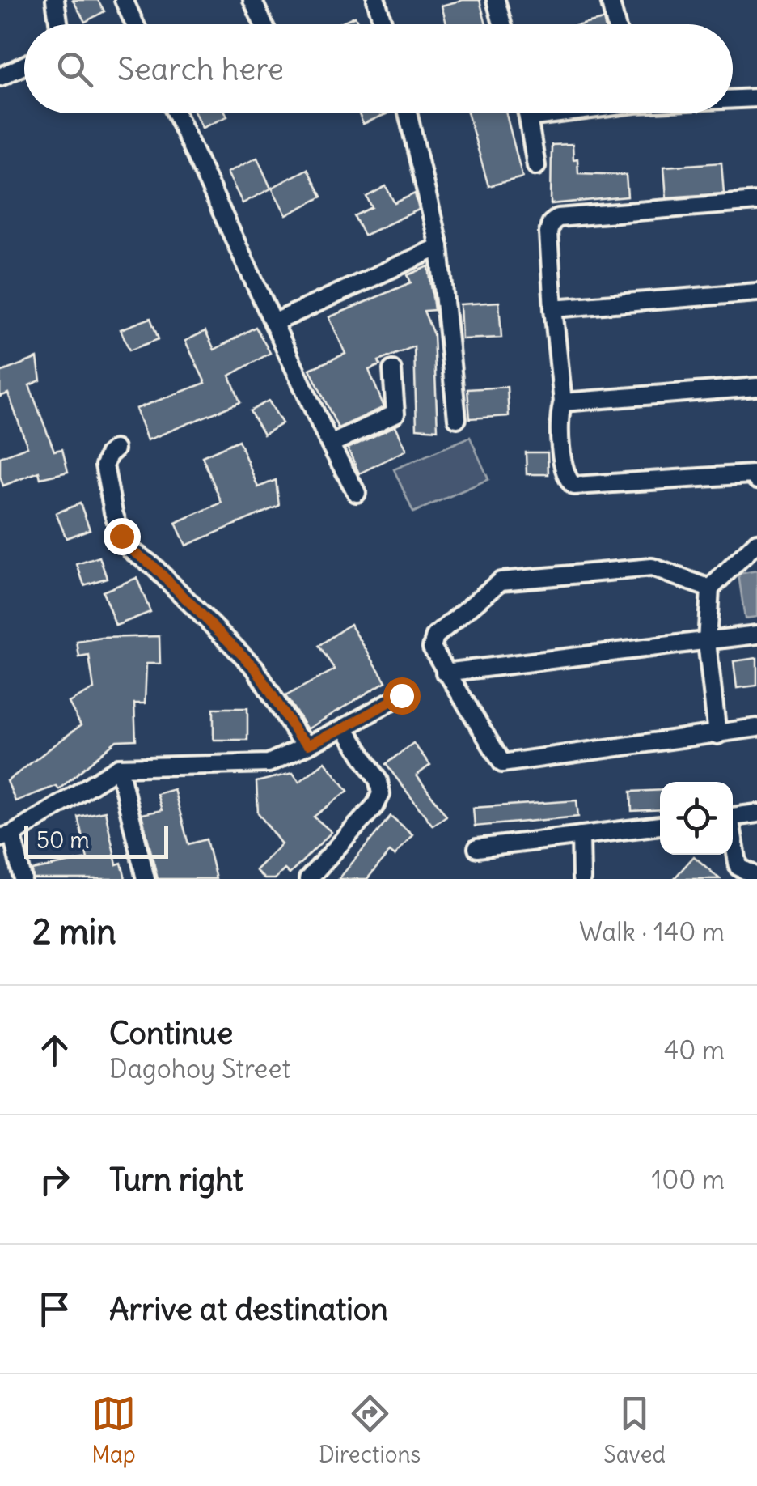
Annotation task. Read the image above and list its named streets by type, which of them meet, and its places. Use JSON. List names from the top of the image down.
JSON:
{
  "scale_bar": "50 m",
  "page": {
    "search": "Search here",
    "scale": "50 m",
    "heading": ["2 min", "Walk · 140 m"],
    "list": [
      ["Continue", "Dagohoy Street", "40 m"],
      ["Turn right", "100 m"],
      "Arrive at destination"
    ],
    "nav": ["Map", "Directions", "Saved"]
  }
}
